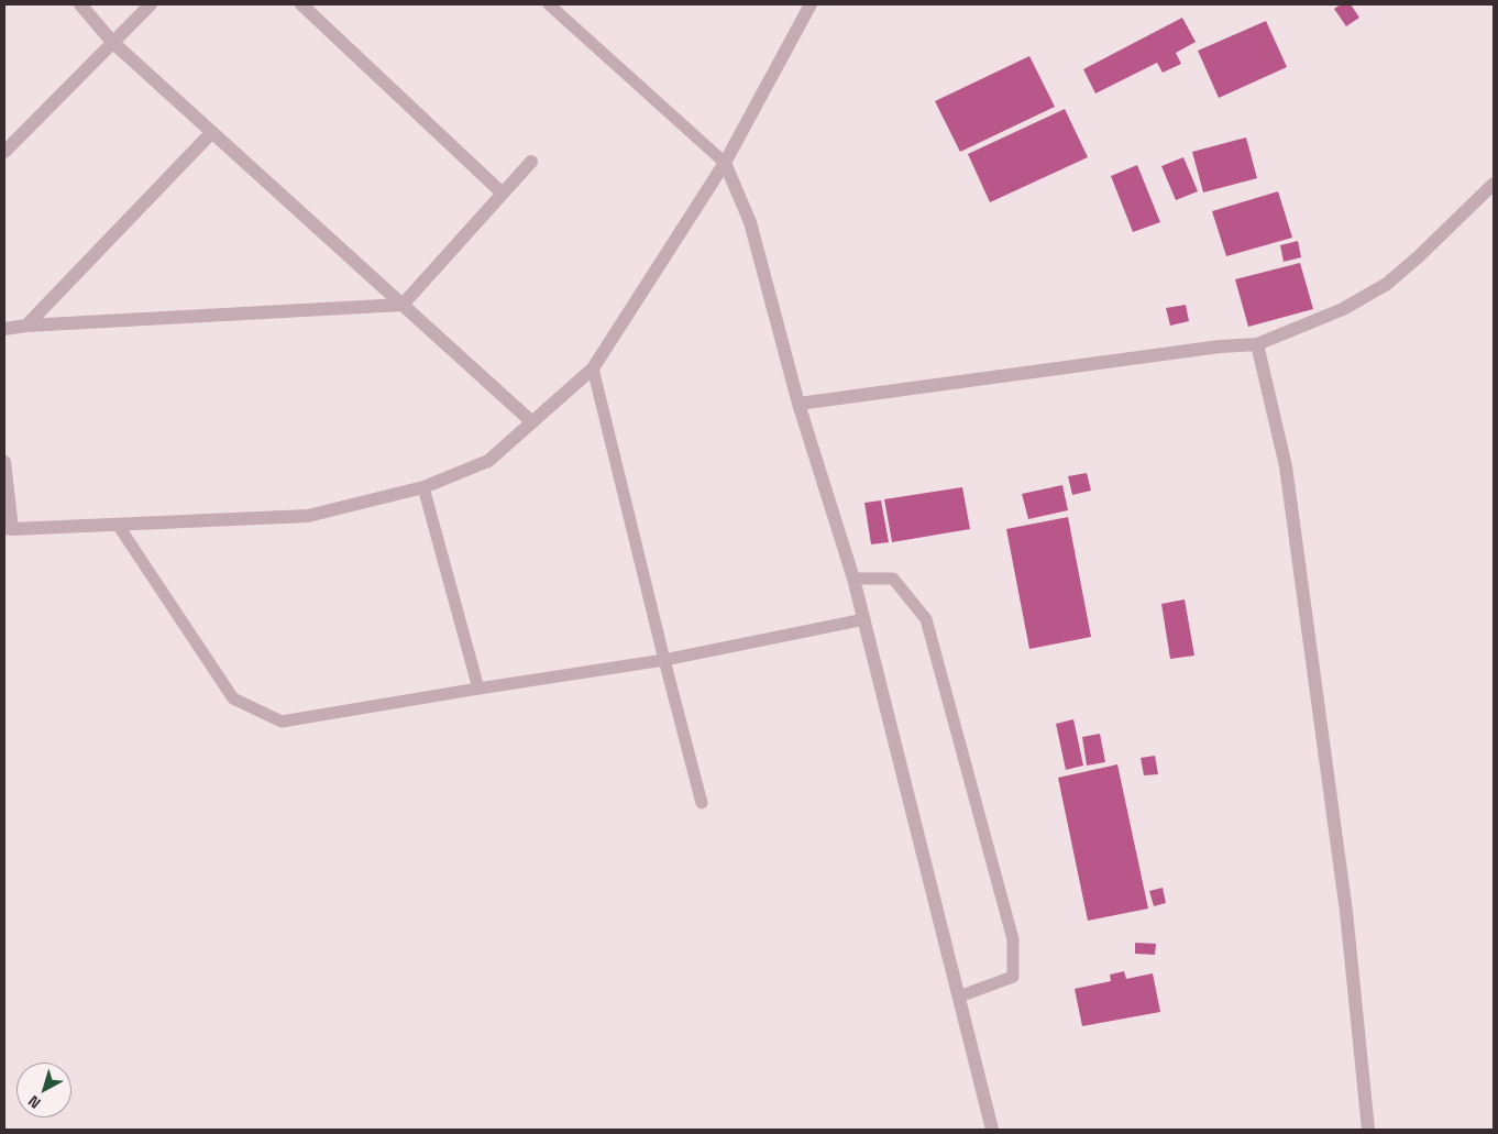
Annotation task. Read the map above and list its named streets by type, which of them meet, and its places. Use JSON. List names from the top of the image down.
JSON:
{
  "north": "bottom left"
}
